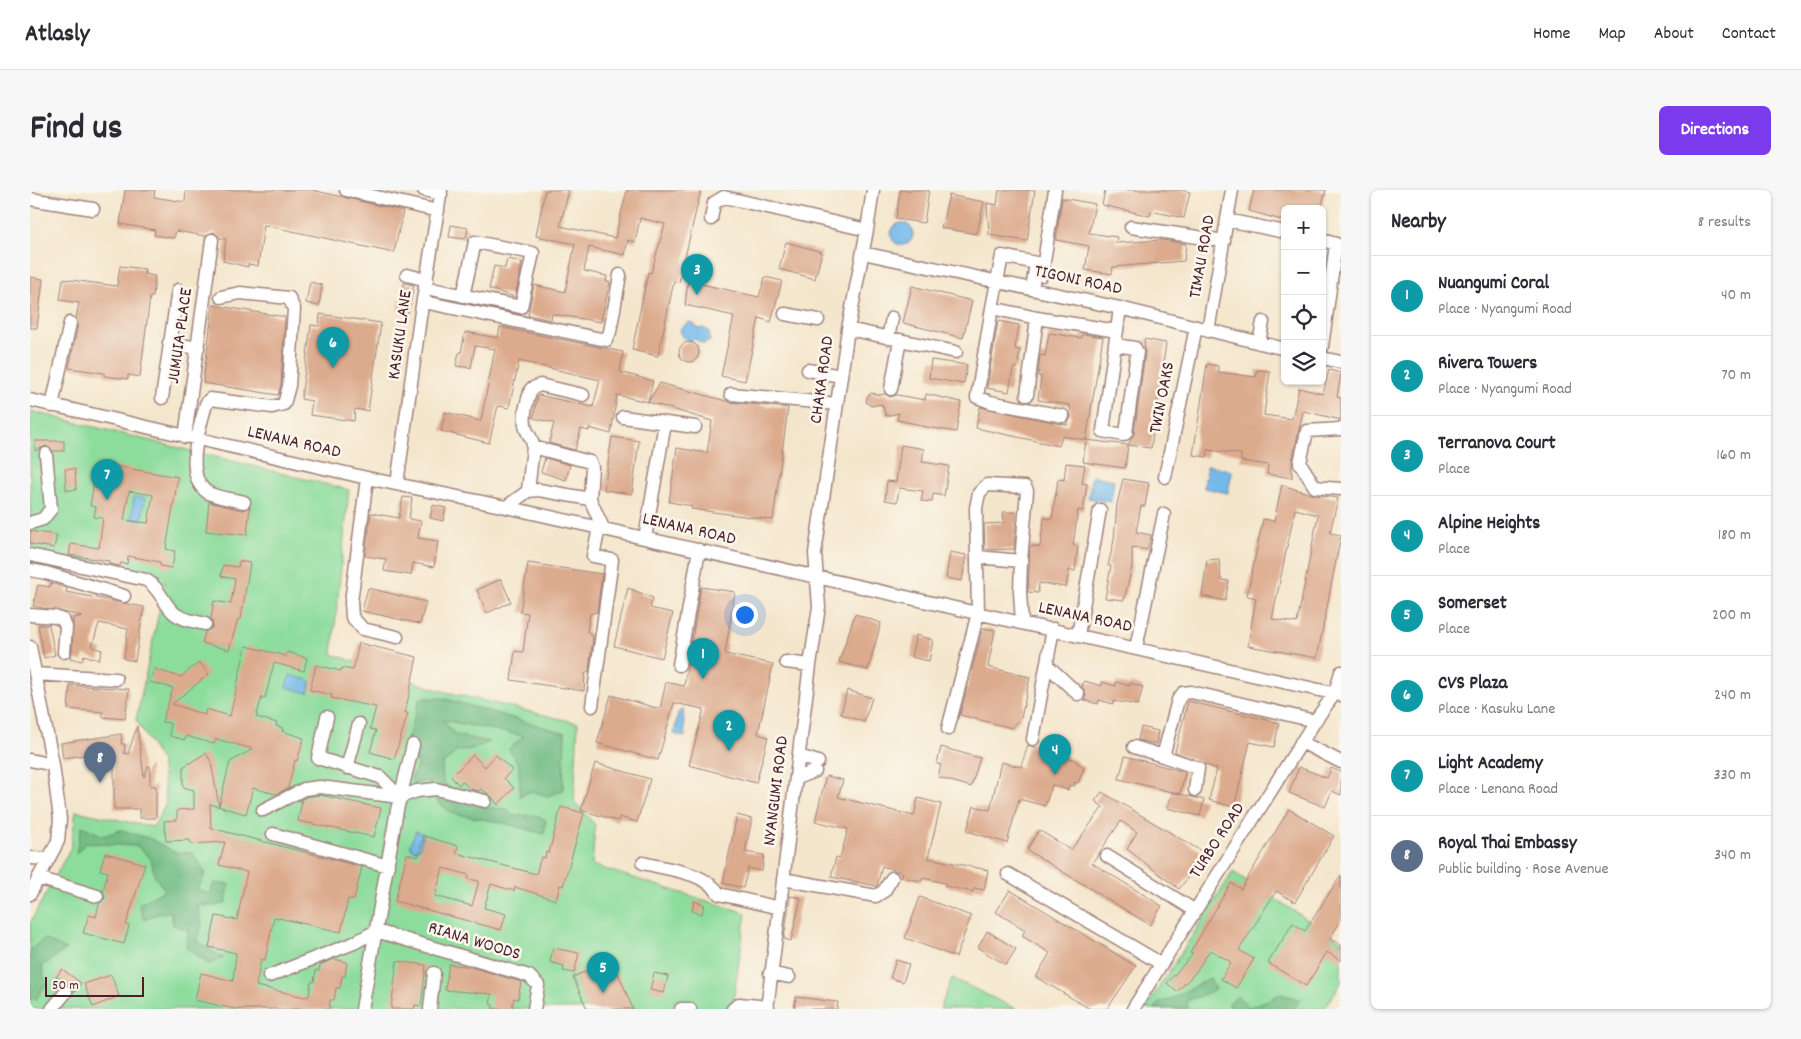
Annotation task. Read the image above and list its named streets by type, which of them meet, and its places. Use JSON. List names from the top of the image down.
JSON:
{
  "streets": {
    "street": [
      "TIMAU ROAD",
      "TIGONI ROAD",
      "KASUKU LANE",
      "JUMUIA PLACE",
      "CHAKA ROAD",
      "TWIN OAKS",
      "LENANA ROAD",
      "NYANGUMI ROAD",
      "TURBO ROAD",
      "RIANA WOODS"
    ]
  },
  "crossings": [
    ["TIMAU ROAD", "TIGONI ROAD"],
    ["TIGONI ROAD", "CHAKA ROAD"],
    ["TIGONI ROAD", "TWIN OAKS"],
    ["KASUKU LANE", "LENANA ROAD"],
    ["JUMUIA PLACE", "LENANA ROAD"],
    ["CHAKA ROAD", "LENANA ROAD"],
    ["CHAKA ROAD", "NYANGUMI ROAD"],
    ["LENANA ROAD", "NYANGUMI ROAD"],
    ["LENANA ROAD", "TURBO ROAD"]
  ],
  "scale_bar": "50 m",
  "page": {
    "header": "Atlasly",
    "nav": [
      "Home",
      "Map",
      "About",
      "Contact"
    ],
    "title": "Find us",
    "buttons": "Directions",
    "heading": ["Nearby", "8 results"],
    "map_buttons": ["+", "−"],
    "pins": [
      "3",
      "6",
      "7",
      "1",
      "2",
      "4",
      "8",
      "5"
    ],
    "list": [
      {
        "mark": "1",
        "name": "Nuangumi Coral",
        "note": "Place · Nyangumi Road",
        "value": "40 m"
      },
      {
        "mark": "2",
        "name": "Rivera Towers",
        "note": "Place · Nyangumi Road",
        "value": "70 m"
      },
      {
        "mark": "3",
        "name": "Terranova Court",
        "note": "Place",
        "value": "160 m"
      },
      {
        "mark": "4",
        "name": "Alpine Heights",
        "note": "Place",
        "value": "180 m"
      },
      {
        "mark": "5",
        "name": "Somerset",
        "note": "Place",
        "value": "200 m"
      },
      {
        "mark": "6",
        "name": "CVS Plaza",
        "note": "Place · Kasuku Lane",
        "value": "240 m"
      },
      {
        "mark": "7",
        "name": "Light Academy",
        "note": "Place · Lenana Road",
        "value": "330 m"
      },
      {
        "mark": "8",
        "name": "Royal Thai Embassy",
        "note": "Public building · Rose Avenue",
        "value": "340 m"
      }
    ],
    "scale": "50 m"
  }
}
